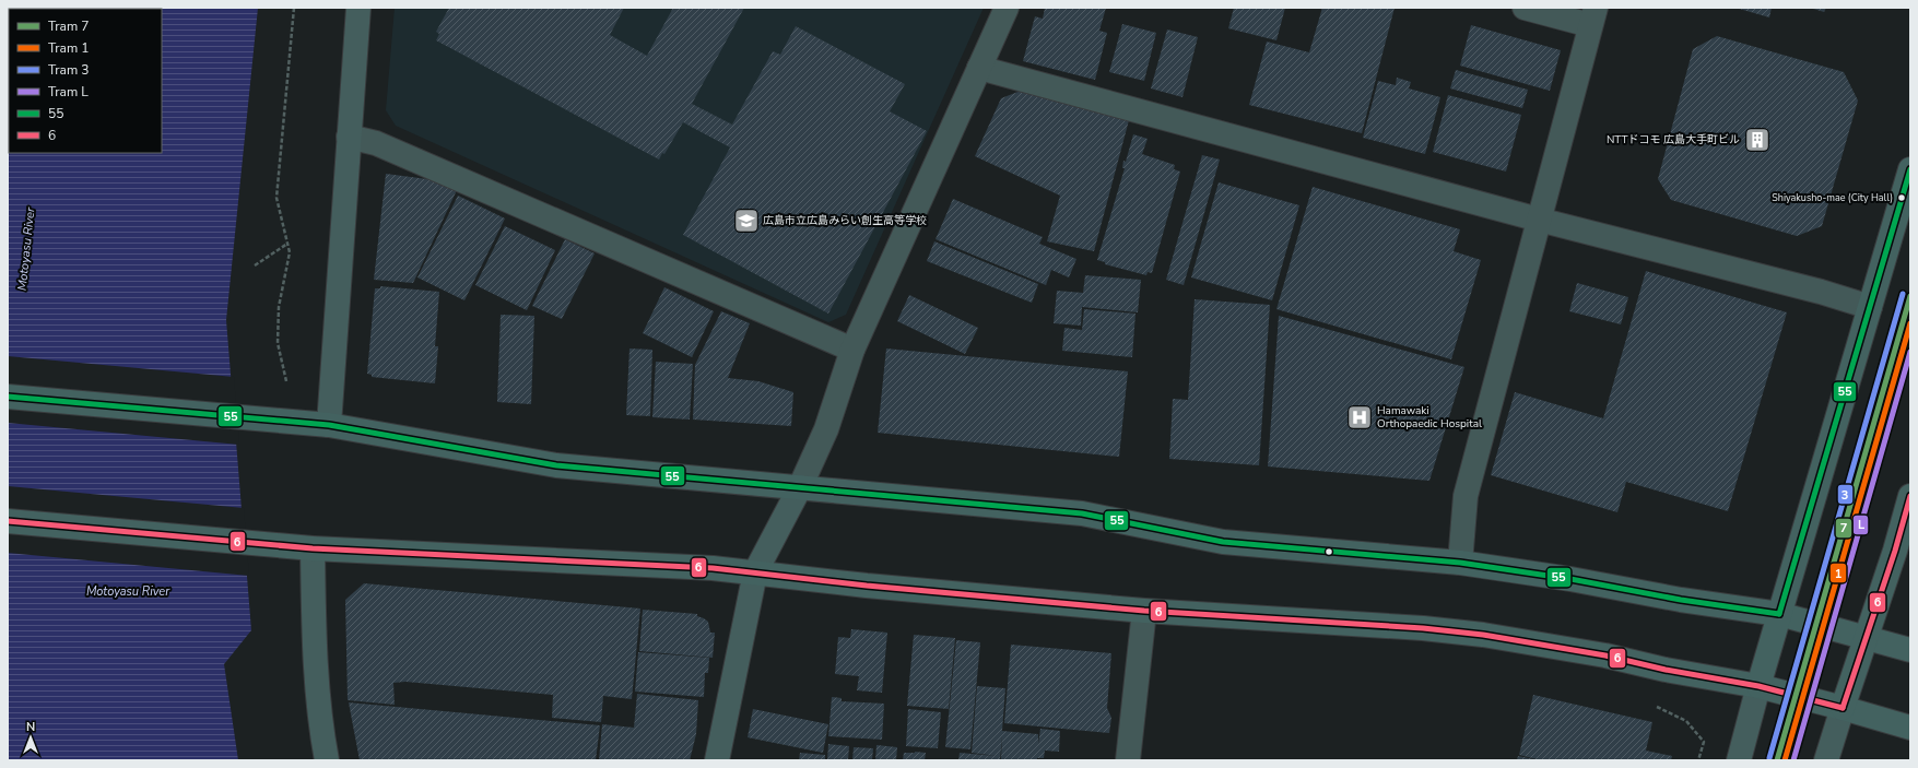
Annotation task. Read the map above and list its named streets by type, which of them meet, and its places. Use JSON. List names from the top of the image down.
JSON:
{
  "water": ["Motoyasu River"],
  "places": {
    "building": ["NTTドコモ 広島大手町ビル"],
    "other": ["Shiyakusho-mae (City Hall)"],
    "school or university": ["広島市立広島みらい創生高等学校"],
    "hospital": ["Hamawaki Orthopaedic Hospital"]
  },
  "lines": [
    "transit line 55",
    "tram line 3",
    "tram line 7",
    "tram line 1",
    "tram line L",
    "transit line 6"
  ],
  "legend": [
    "Tram 7",
    "Tram 1",
    "Tram 3",
    "Tram L",
    "55",
    "6"
  ],
  "north": "top"
}
